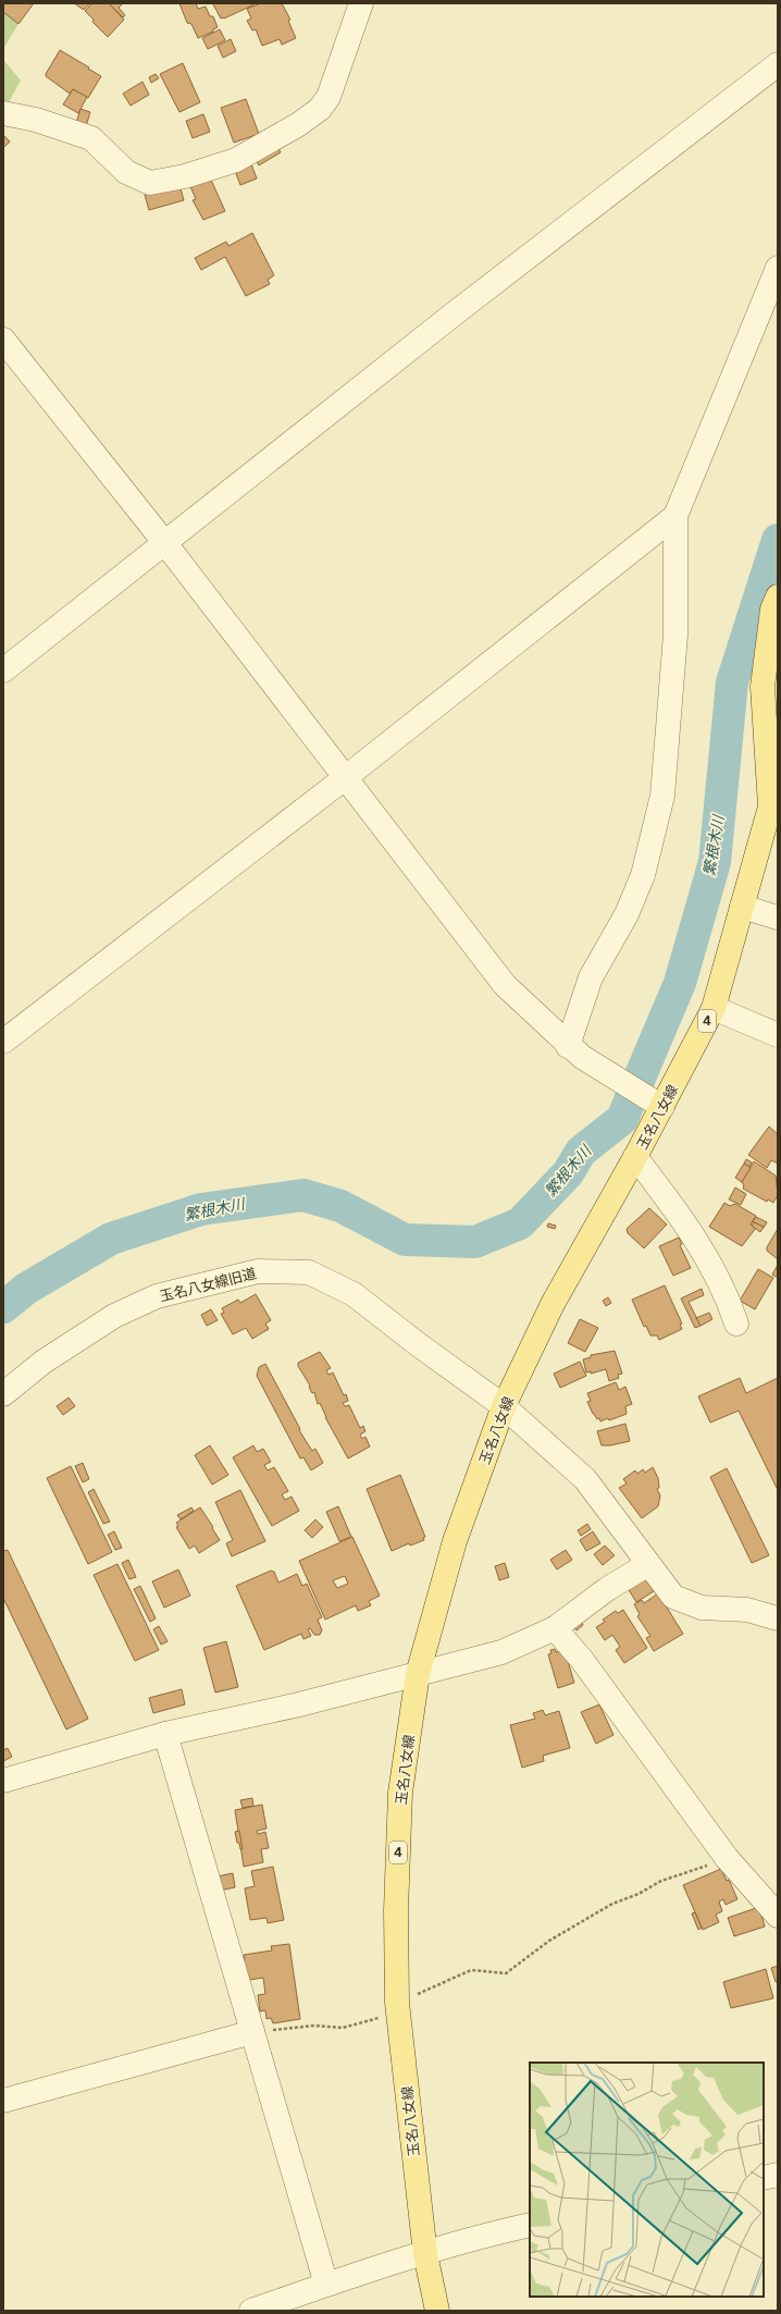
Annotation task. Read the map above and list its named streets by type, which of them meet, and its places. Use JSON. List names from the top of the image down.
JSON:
{
  "streets": {
    "main road": ["4", "玉名八女線"],
    "street": ["玉名八女線旧道"]
  },
  "crossings": [
    ["玉名八女線", "玉名八女線旧道"]
  ],
  "water": ["繁根木川"]
}
